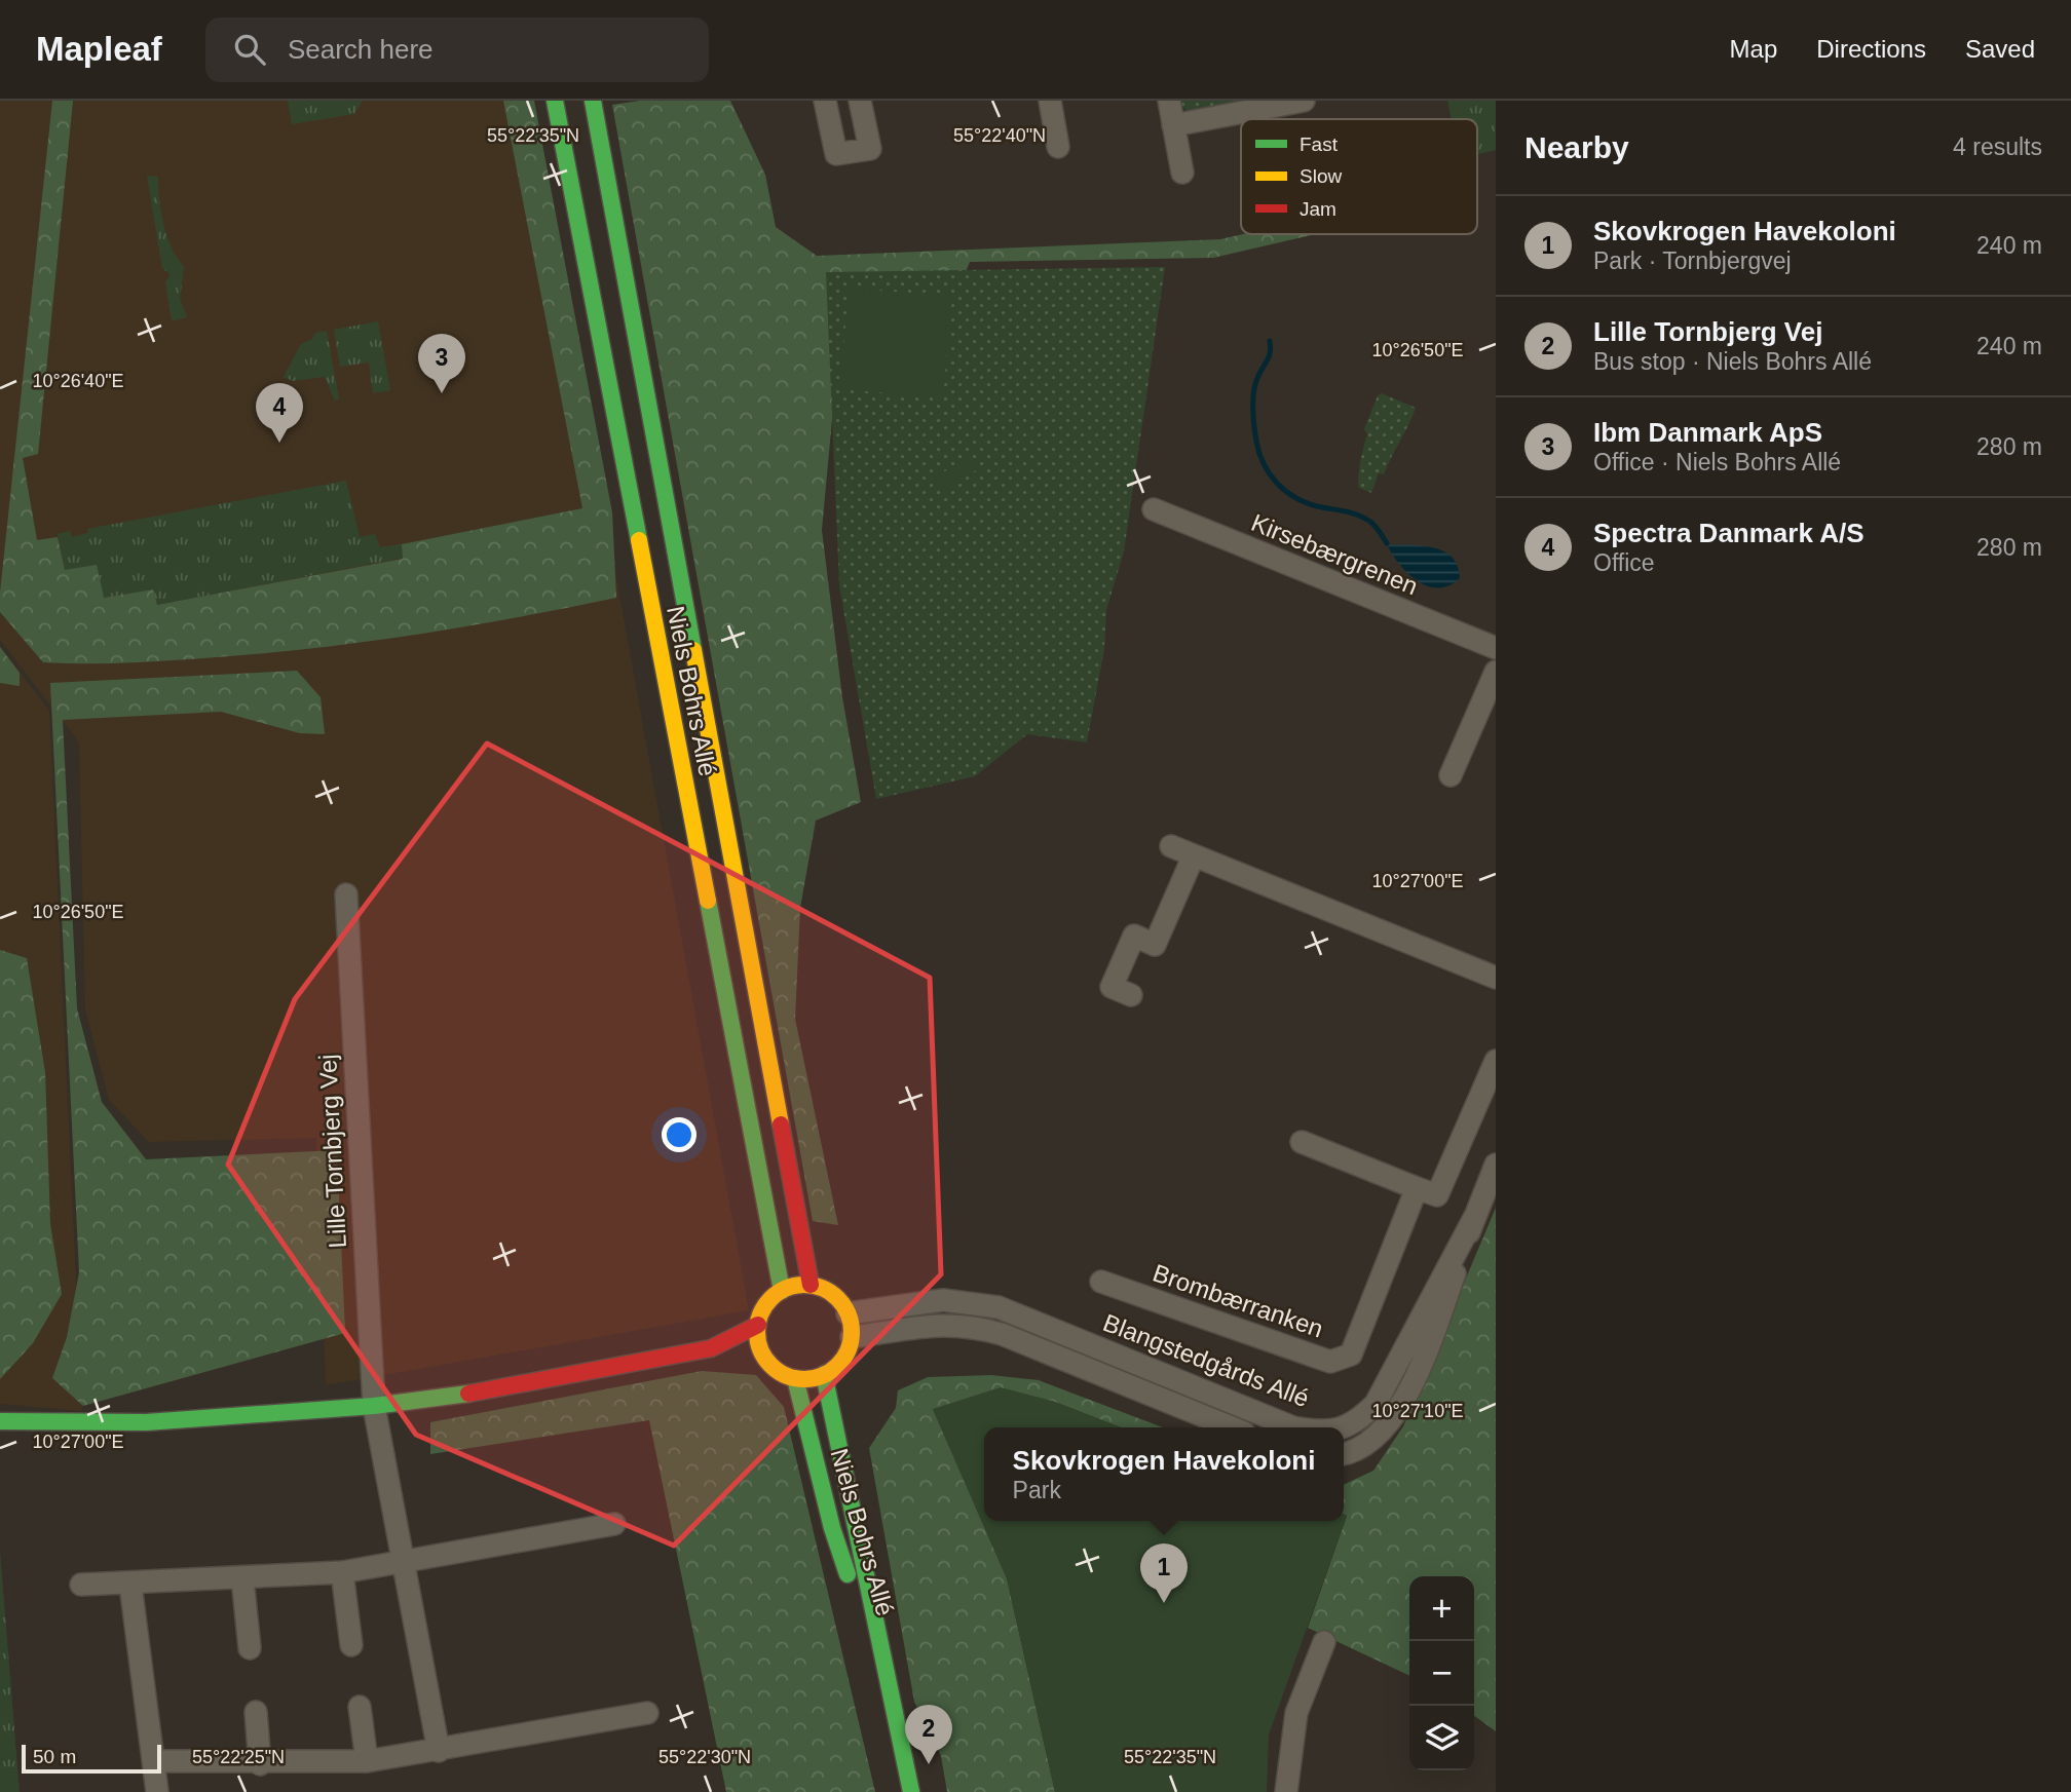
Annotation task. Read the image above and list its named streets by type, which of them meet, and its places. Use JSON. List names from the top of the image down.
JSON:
{
  "streets": {
    "street": [
      "Kirsebærgrenen",
      "Niels Bohrs Allé",
      "Lille Tornbjerg Vej",
      "Brombærranken",
      "Blangstedgårds Allé"
    ]
  },
  "crossings": [
    ["Niels Bohrs Allé", "Blangstedgårds Allé"]
  ],
  "legend": ["Fast", "Slow", "Jam"],
  "scale_bar": "50 m",
  "page": {
    "header": "Mapleaf",
    "search": "Search here",
    "nav": ["Map", "Directions", "Saved"],
    "heading": ["Nearby", "4 results"],
    "list": [
      {
        "mark": "1",
        "name": "Skovkrogen Havekoloni",
        "note": "Park · Tornbjergvej",
        "value": "240 m"
      },
      {
        "mark": "2",
        "name": "Lille Tornbjerg Vej",
        "note": "Bus stop · Niels Bohrs Allé",
        "value": "240 m"
      },
      {
        "mark": "3",
        "name": "Ibm Danmark ApS",
        "note": "Office · Niels Bohrs Allé",
        "value": "280 m"
      },
      {
        "mark": "4",
        "name": "Spectra Danmark A/S",
        "note": "Office",
        "value": "280 m"
      }
    ],
    "pins": [
      "3",
      "4",
      "1",
      "2"
    ],
    "popup": ["Skovkrogen Havekoloni", "Park"],
    "map_buttons": ["+", "−"],
    "scale": "50 m"
  },
  "coordinates": [
    "55°22'35\"N",
    "55°22'40\"N",
    "10°26'50\"E",
    "10°26'40\"E",
    "10°27'00\"E",
    "10°27'10\"E",
    "55°22'25\"N",
    "55°22'30\"N"
  ]
}
